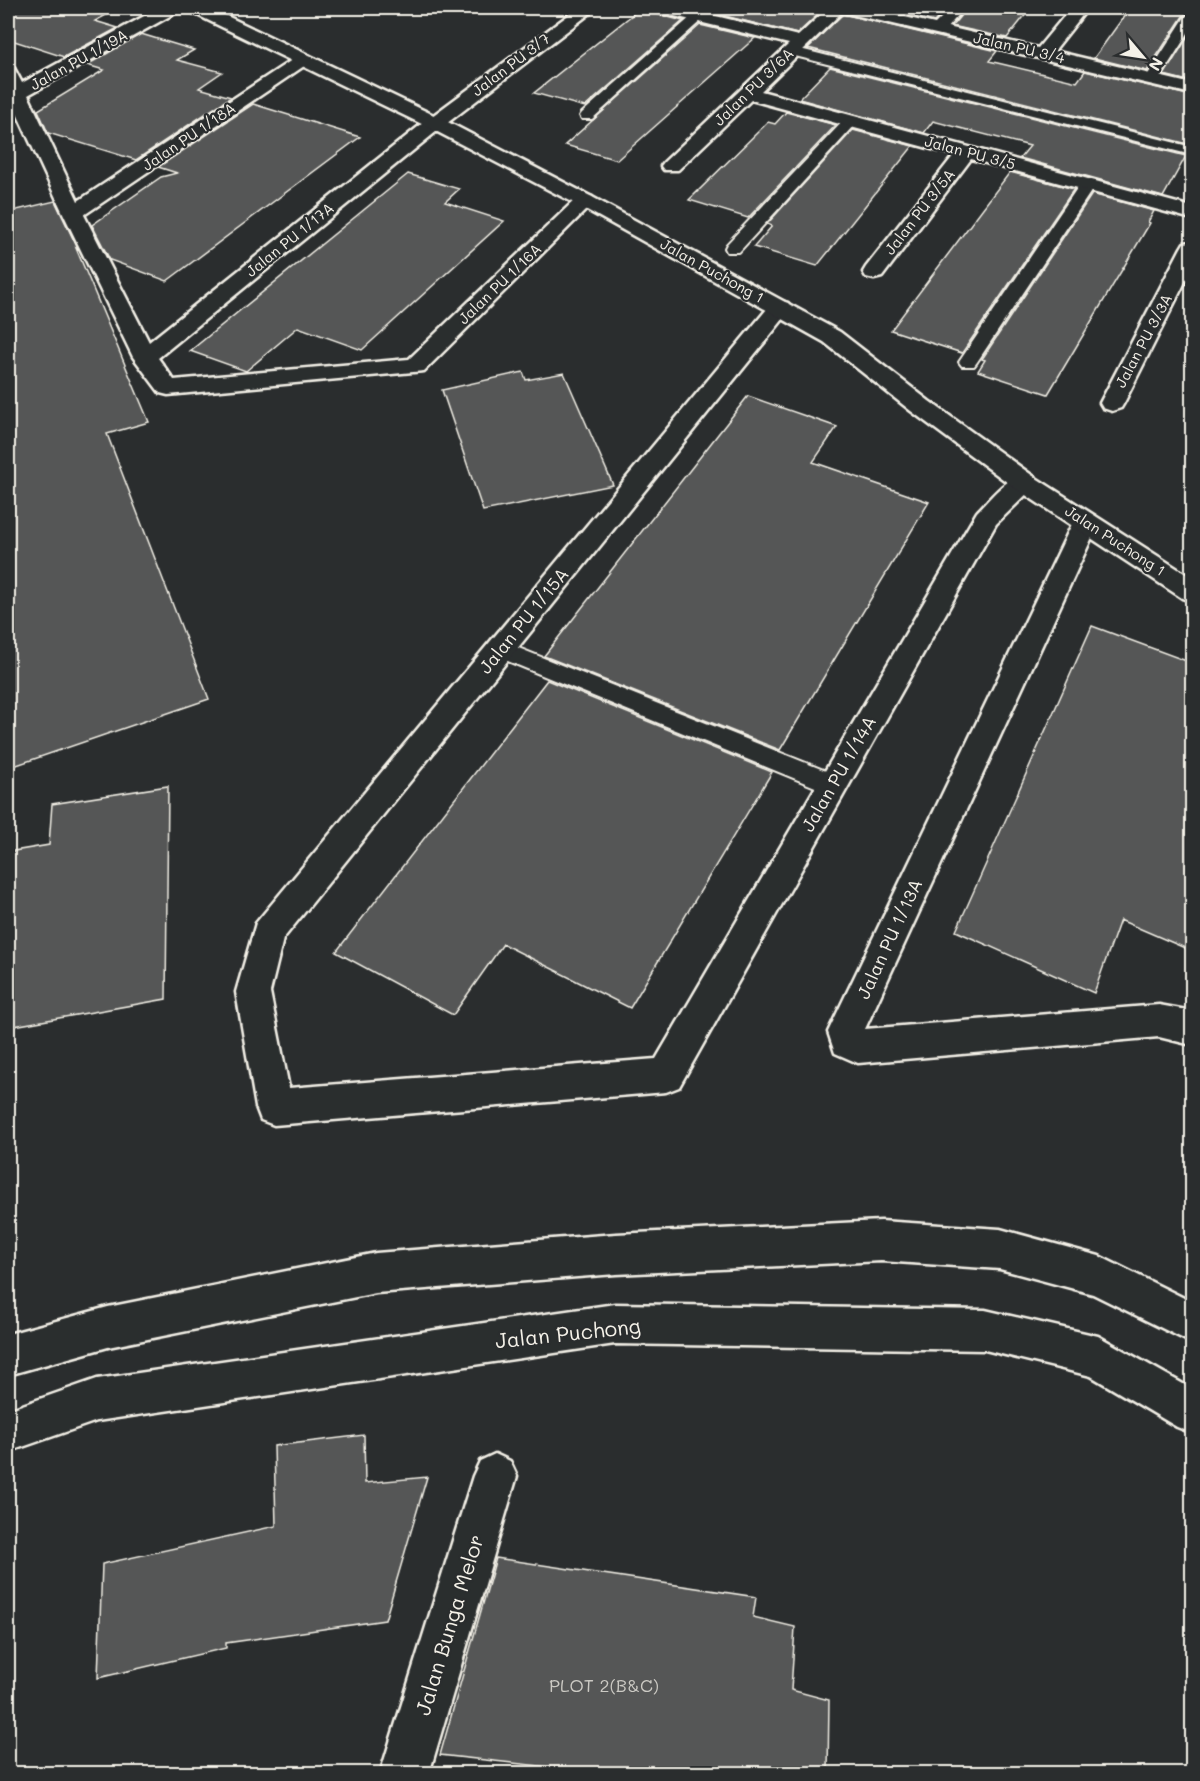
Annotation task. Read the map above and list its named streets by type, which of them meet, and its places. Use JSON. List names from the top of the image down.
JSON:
{
  "streets": {
    "street": [
      "Jalan PU 3/4",
      "Jalan PU 1/19A",
      "Jalan PU 3/7",
      "Jalan PU 3/6A",
      "Jalan PU 1/18A",
      "Jalan PU 3/5",
      "Jalan PU 3/5A",
      "Jalan PU 1/17A",
      "Jalan Puchong 1",
      "Jalan PU 1/16A",
      "Jalan PU 3/3A",
      "Jalan PU 1/15A",
      "Jalan PU 1/14A",
      "Jalan PU 1/13A",
      "Jalan Puchong",
      "Jalan Bunga Melor"
    ]
  },
  "crossings": [
    ["Jalan PU 3/7", "Jalan PU 1/17A"],
    ["Jalan PU 3/7", "Jalan Puchong 1"],
    ["Jalan PU 3/6A", "Jalan PU 3/5"],
    ["Jalan PU 1/18A", "Jalan Puchong 1"],
    ["Jalan PU 3/5", "Jalan PU 3/5A"],
    ["Jalan PU 1/17A", "Jalan Puchong 1"],
    ["Jalan PU 1/17A", "Jalan PU 1/16A"],
    ["Jalan Puchong 1", "Jalan PU 1/16A"],
    ["Jalan Puchong 1", "Jalan PU 1/15A"],
    ["Jalan Puchong 1", "Jalan PU 1/14A"],
    ["Jalan Puchong 1", "Jalan PU 1/13A"],
    ["Jalan PU 1/15A", "Jalan PU 1/14A"]
  ],
  "house_numbers": ["PLOT 2(B&C)"],
  "north": "bottom right"
}
